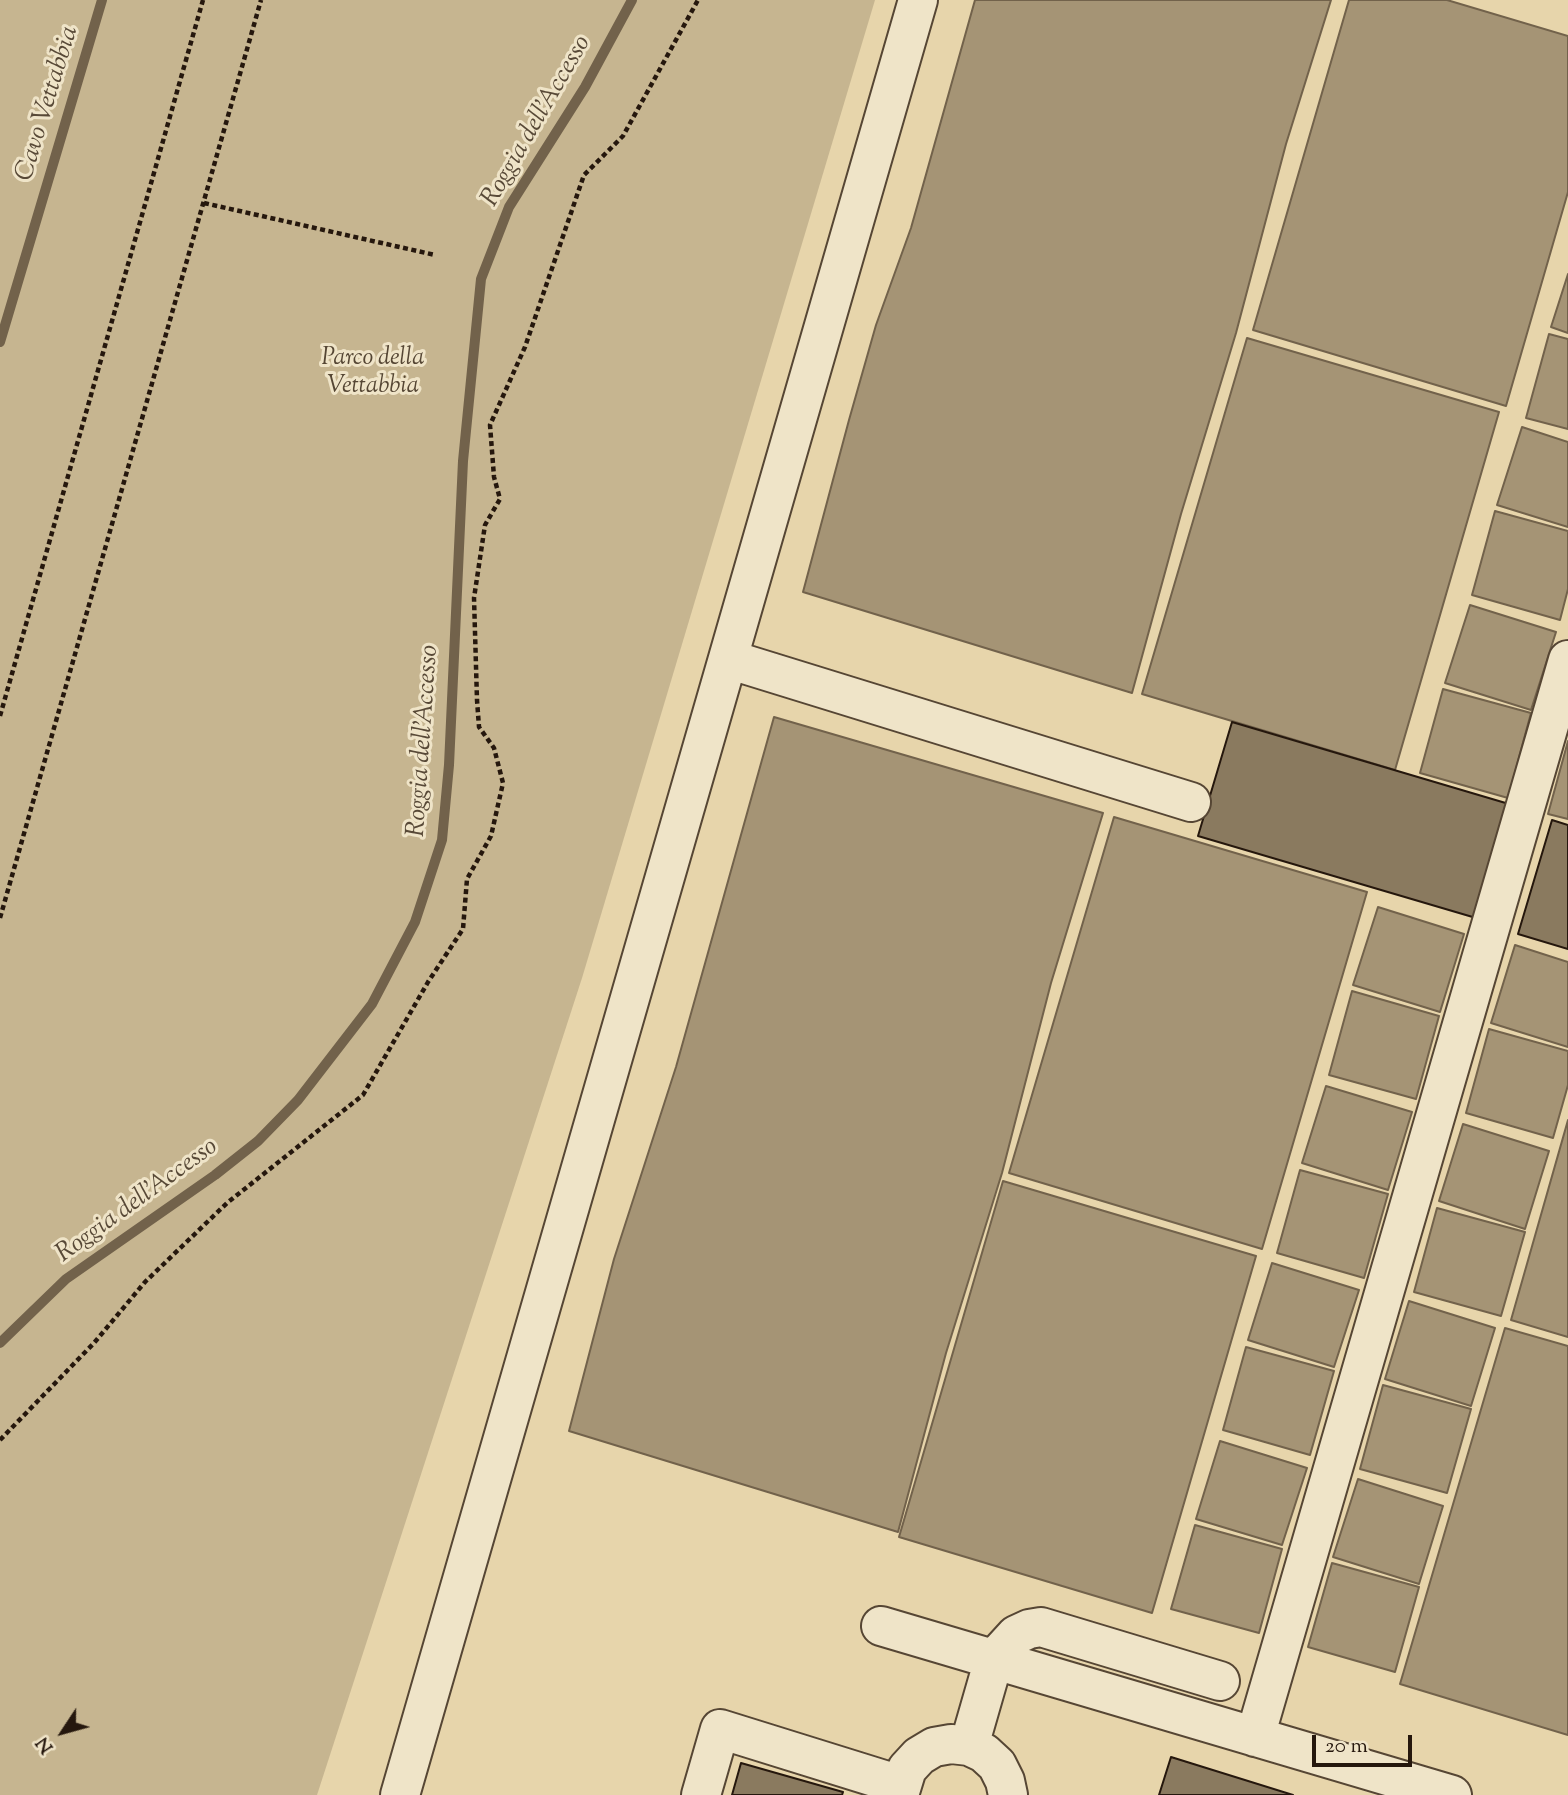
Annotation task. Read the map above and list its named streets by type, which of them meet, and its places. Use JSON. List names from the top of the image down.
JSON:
{
  "water": ["Cavo Vettabbia", "Roggia dell'Accesso"],
  "parks": ["Parco della Vettabbia"],
  "scale_bar": "20 m",
  "north": "bottom left"
}
